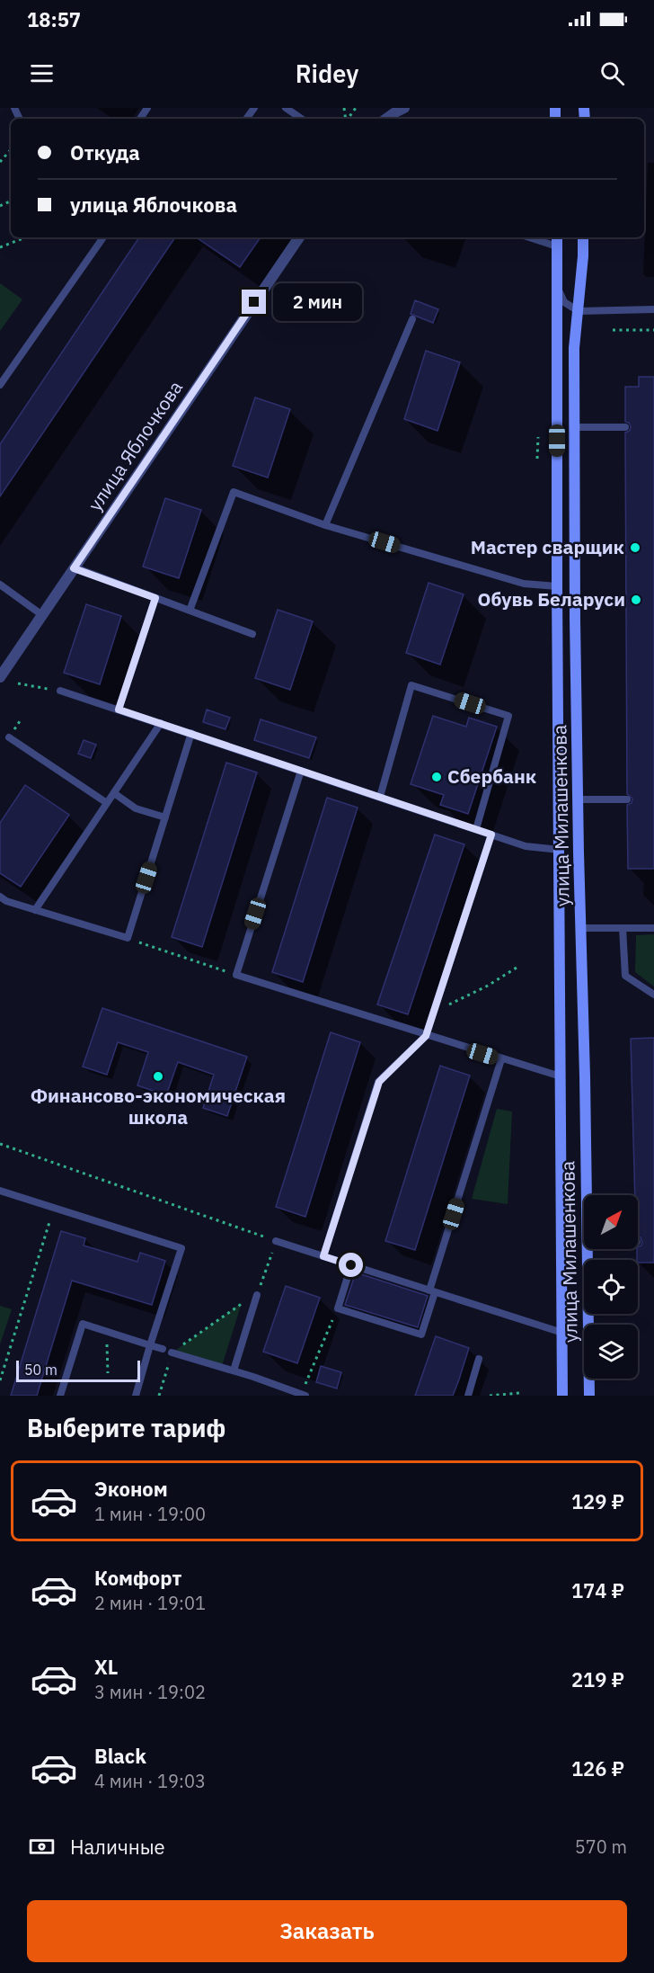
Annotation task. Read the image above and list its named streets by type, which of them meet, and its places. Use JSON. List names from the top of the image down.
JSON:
{
  "streets": {
    "main road": ["улица Милашенкова"],
    "street": ["улица Яблочкова"]
  },
  "places": [
    "Мастер сварщик",
    "Обувь Беларуси",
    "Сбербанк",
    "Финансово-экономическая школа"
  ],
  "scale_bar": "50 m",
  "north": "top right",
  "page": {
    "status": "18:57",
    "header": "Ridey",
    "banner": ["Откуда", "улица Яблочкова"],
    "bubble": "2 мин",
    "scale": "50 m",
    "heading": "Выберите тариф",
    "list": [
      {
        "name": "Эконом",
        "note": "1 мин · 19:00",
        "value": "129 ₽"
      },
      {
        "name": "Комфорт",
        "note": "2 мин · 19:01",
        "value": "174 ₽"
      },
      {
        "name": "XL",
        "note": "3 мин · 19:02",
        "value": "219 ₽"
      },
      {
        "name": "Black",
        "note": "4 мин · 19:03",
        "value": "126 ₽"
      }
    ],
    "pay": ["Наличные", "570 m"],
    "buttons": "Заказать"
  }
}
